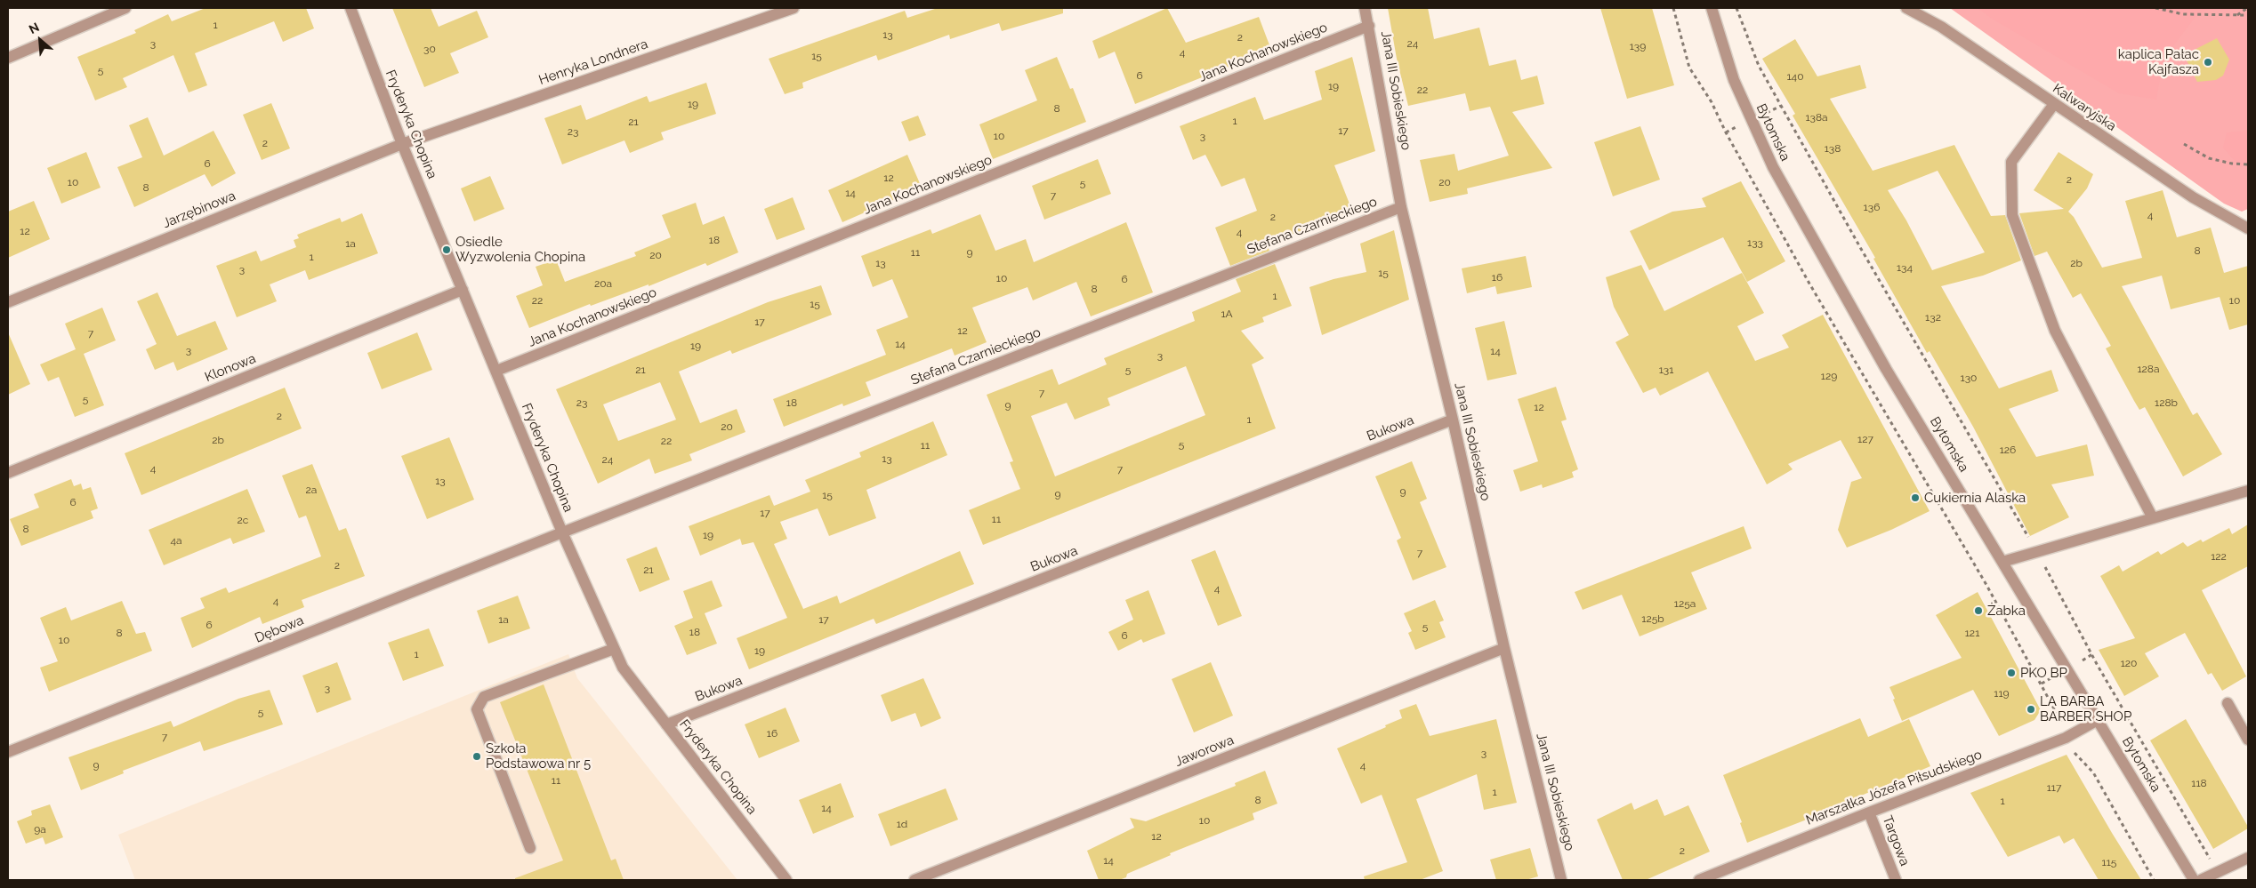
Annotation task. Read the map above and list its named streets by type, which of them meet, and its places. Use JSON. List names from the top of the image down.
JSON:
{
  "streets": {
    "street": [
      "Jana Kochanowskiego",
      "Henryka Londnera",
      "Jana III Sobieskiego",
      "Kalwaryjska",
      "Fryderyka Chopina",
      "Bytomska",
      "Jarzębinowa",
      "Stefana Czarnieckiego",
      "Klonowa",
      "Bukowa",
      "Dębowa",
      "Jaworowa",
      "Marszałka Józefa Piłsudskiego",
      "Targowa"
    ]
  },
  "crossings": [
    ["Jana Kochanowskiego", "Jana III Sobieskiego"],
    ["Jana Kochanowskiego", "Fryderyka Chopina"],
    ["Henryka Londnera", "Fryderyka Chopina"],
    ["Henryka Londnera", "Jarzębinowa"],
    ["Jana III Sobieskiego", "Stefana Czarnieckiego"],
    ["Jana III Sobieskiego", "Bukowa"],
    ["Jana III Sobieskiego", "Jaworowa"],
    ["Fryderyka Chopina", "Jarzębinowa"],
    ["Fryderyka Chopina", "Stefana Czarnieckiego"],
    ["Fryderyka Chopina", "Klonowa"],
    ["Fryderyka Chopina", "Bukowa"],
    ["Fryderyka Chopina", "Dębowa"],
    ["Bytomska", "Marszałka Józefa Piłsudskiego"],
    ["Stefana Czarnieckiego", "Dębowa"],
    ["Marszałka Józefa Piłsudskiego", "Targowa"]
  ],
  "places": [
    "kaplica Pałac Kajfasza",
    "Osiedle Wyzwolenia Chopina",
    "Cukiernia Alaska",
    "Żabka",
    "PKO BP",
    "LA BARBA BARBER SHOP",
    "Szkoła Podstawowa nr 5"
  ],
  "house_numbers": [
    "1",
    "13",
    "2",
    "3",
    "24",
    "139",
    "30",
    "4",
    "15",
    "5",
    "6",
    "140",
    "19",
    "22",
    "19",
    "8",
    "138a",
    "1",
    "21",
    "17",
    "23",
    "10",
    "3",
    "2",
    "138",
    "6",
    "12",
    "2",
    "10",
    "20",
    "5",
    "8",
    "14",
    "7",
    "136",
    "4",
    "2",
    "12",
    "4",
    "18",
    "133",
    "1a",
    "8",
    "11",
    "9",
    "20",
    "1",
    "13",
    "2b",
    "134",
    "3",
    "15",
    "16",
    "10",
    "6",
    "20a",
    "8",
    "1",
    "22",
    "10",
    "15",
    "1A",
    "132",
    "17",
    "12",
    "7",
    "14",
    "19",
    "3",
    "14",
    "3",
    "128a",
    "21",
    "5",
    "131",
    "129",
    "130",
    "7",
    "5",
    "23",
    "18",
    "128b",
    "9",
    "12",
    "2",
    "1",
    "20",
    "127",
    "2b",
    "22",
    "5",
    "11",
    "126",
    "13",
    "24",
    "4",
    "7",
    "13",
    "2a",
    "9",
    "9",
    "15",
    "6",
    "17",
    "11",
    "2c",
    "8",
    "19",
    "4a",
    "7",
    "122",
    "2",
    "21",
    "4",
    "4",
    "125a",
    "125b",
    "1a",
    "17",
    "6",
    "5",
    "18",
    "8",
    "121",
    "6",
    "10",
    "19",
    "1",
    "120",
    "3",
    "119",
    "5",
    "16",
    "7",
    "3",
    "9",
    "4",
    "11",
    "118",
    "117",
    "1",
    "8",
    "1",
    "14",
    "10",
    "1d",
    "9a",
    "12",
    "2",
    "14",
    "115"
  ],
  "north": "top left"
}
